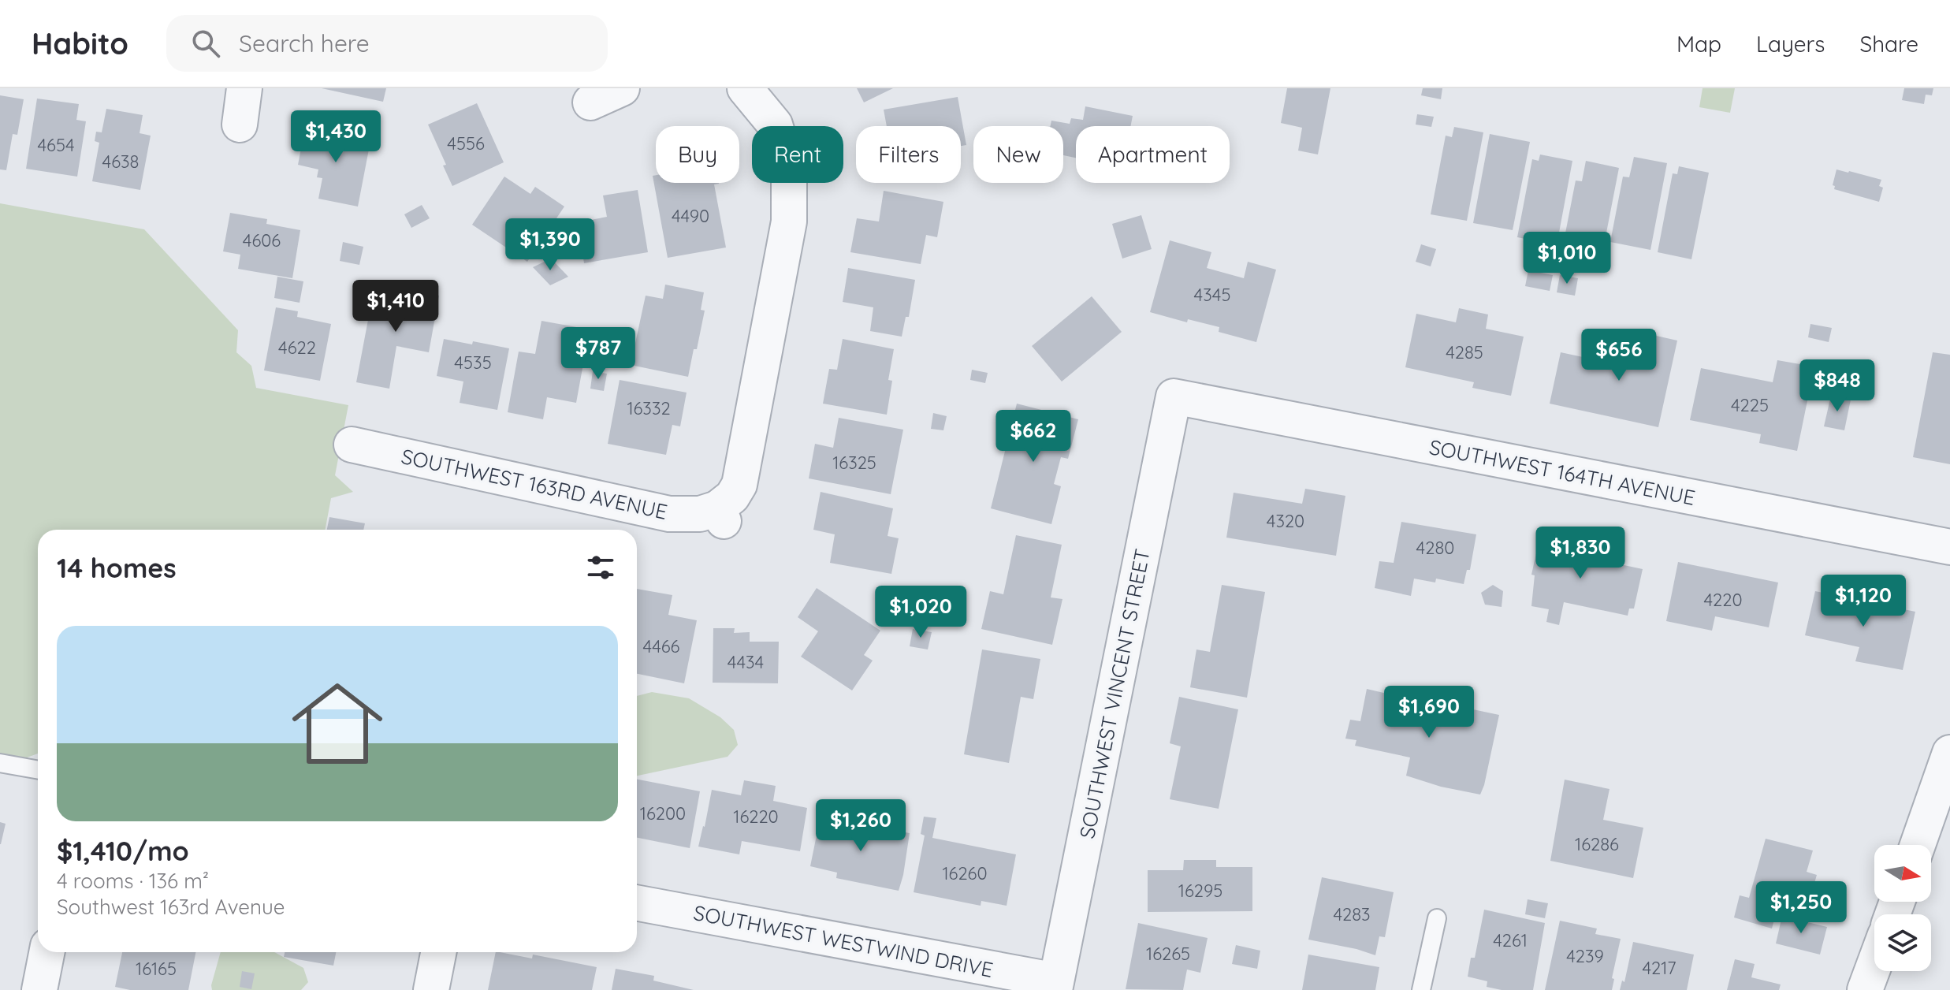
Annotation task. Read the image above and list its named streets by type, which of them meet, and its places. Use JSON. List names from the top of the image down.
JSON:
{
  "streets": {
    "street": [
      "SOUTHWEST 164TH AVENUE",
      "SOUTHWEST 163RD AVENUE",
      "SOUTHWEST VINCENT STREET",
      "SOUTHWEST WESTWIND DRIVE"
    ]
  },
  "crossings": [
    ["SOUTHWEST 164TH AVENUE", "SOUTHWEST VINCENT STREET"],
    ["SOUTHWEST VINCENT STREET", "SOUTHWEST WESTWIND DRIVE"]
  ],
  "house_numbers": [
    "4556",
    "4654",
    "4638",
    "4490",
    "4606",
    "4345",
    "4622",
    "4285",
    "4535",
    "4225",
    "16332",
    "16325",
    "4320",
    "4280",
    "4220",
    "4466",
    "4434",
    "16200",
    "16220",
    "16286",
    "16260",
    "16295",
    "4283",
    "4261",
    "16265",
    "4239",
    "4217",
    "16165"
  ],
  "north": "right",
  "page": {
    "header": "Habito",
    "search": "Search here",
    "nav": ["Map", "Layers", "Share"],
    "price": [
      "$1,430",
      "$1,390",
      "$1,010",
      "$1,410",
      "$787",
      "$656",
      "$848",
      "$662",
      "$1,830",
      "$1,120",
      "$1,020",
      "$1,690",
      "$1,260",
      "$1,250"
    ],
    "chip": [
      "Buy",
      "Rent",
      "Filters",
      "New",
      "Apartment"
    ],
    "heading": "14 homes",
    "list": [
      {
        "name": "$1,410/mo",
        "note": "4 rooms · 136 m² · Southwest 163rd Avenue"
      }
    ]
  }
}
